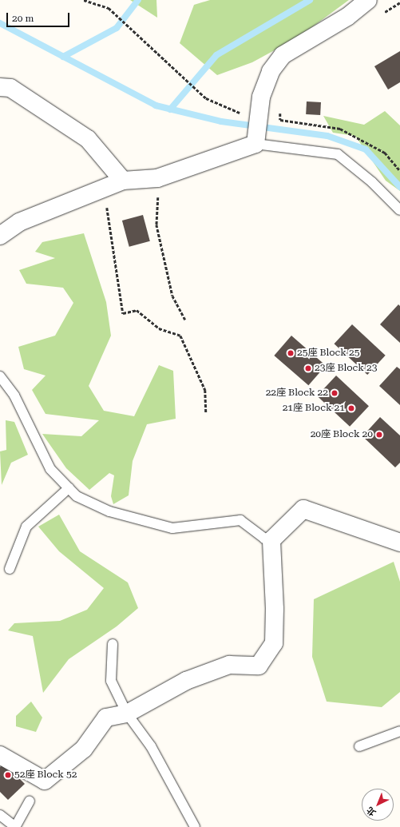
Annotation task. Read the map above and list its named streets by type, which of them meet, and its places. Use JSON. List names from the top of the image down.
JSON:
{
  "places": [
    "25座 Block 25",
    "23座 Block 23",
    "22座 Block 22",
    "21座 Block 21",
    "20座 Block 20",
    "52座 Block 52"
  ],
  "scale_bar": "20 m",
  "north": "bottom left"
}
